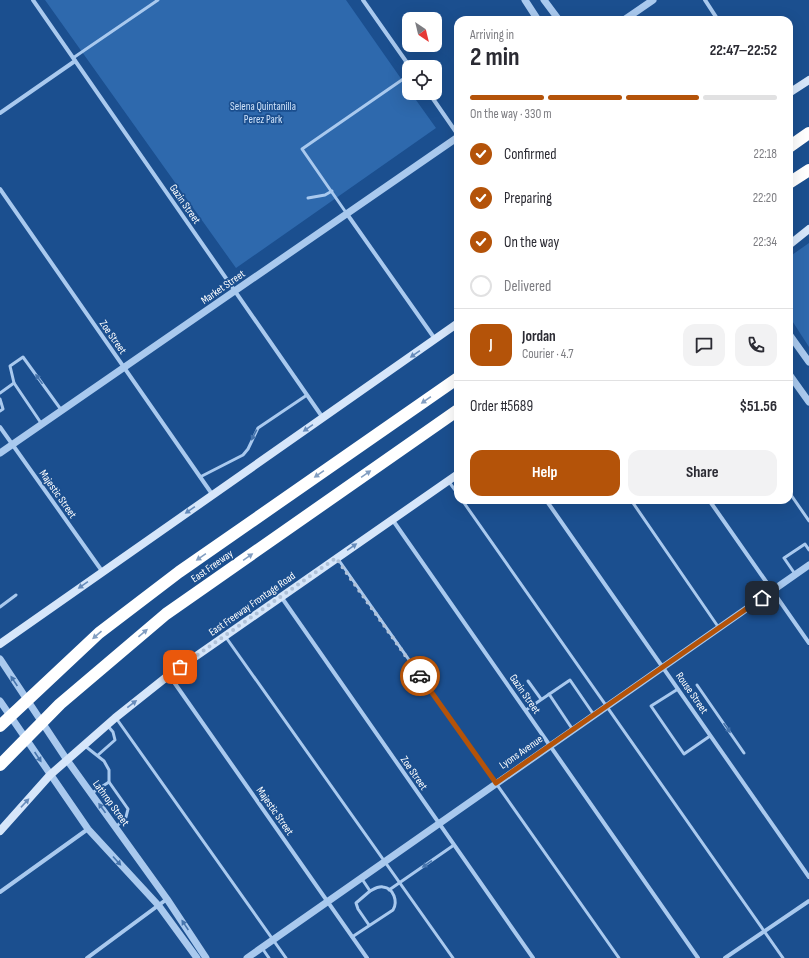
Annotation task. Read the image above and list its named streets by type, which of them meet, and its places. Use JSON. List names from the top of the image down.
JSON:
{
  "streets": {
    "highway": ["East Freeway"],
    "main road": ["East Freeway Frontage Road"],
    "street": [
      "Gazin Street",
      "Market Street",
      "Zoe Street",
      "Majestic Street",
      "Rouse Street",
      "Lyons Avenue",
      "Lathrop Street"
    ]
  },
  "crossings": [
    ["Gazin Street", "Market Street"],
    ["Gazin Street", "East Freeway Frontage Road"],
    ["Gazin Street", "Lyons Avenue"],
    ["Market Street", "Zoe Street"],
    ["Market Street", "Majestic Street"],
    ["Zoe Street", "East Freeway Frontage Road"],
    ["Zoe Street", "Lyons Avenue"],
    ["Majestic Street", "East Freeway Frontage Road"],
    ["Majestic Street", "Lyons Avenue"],
    ["East Freeway Frontage Road", "Lathrop Street"],
    ["Rouse Street", "Lyons Avenue"]
  ],
  "one_way": ["East Freeway Frontage Road"],
  "parks": ["Selena Quintanilla Perez Park"],
  "north": "bottom right",
  "page": {
    "heading": ["2 min", "Arriving in", "22:47–22:52"],
    "panel": [
      "Jordan",
      "Courier · 4.7",
      "Order #5689",
      "$51.56"
    ],
    "bar": "On the way · 330 m",
    "list": [
      ["Confirmed", "22:18"],
      ["Preparing", "22:20"],
      ["On the way", "22:34"],
      "Delivered"
    ],
    "round": "J",
    "buttons": ["Help", "Share"]
  }
}
